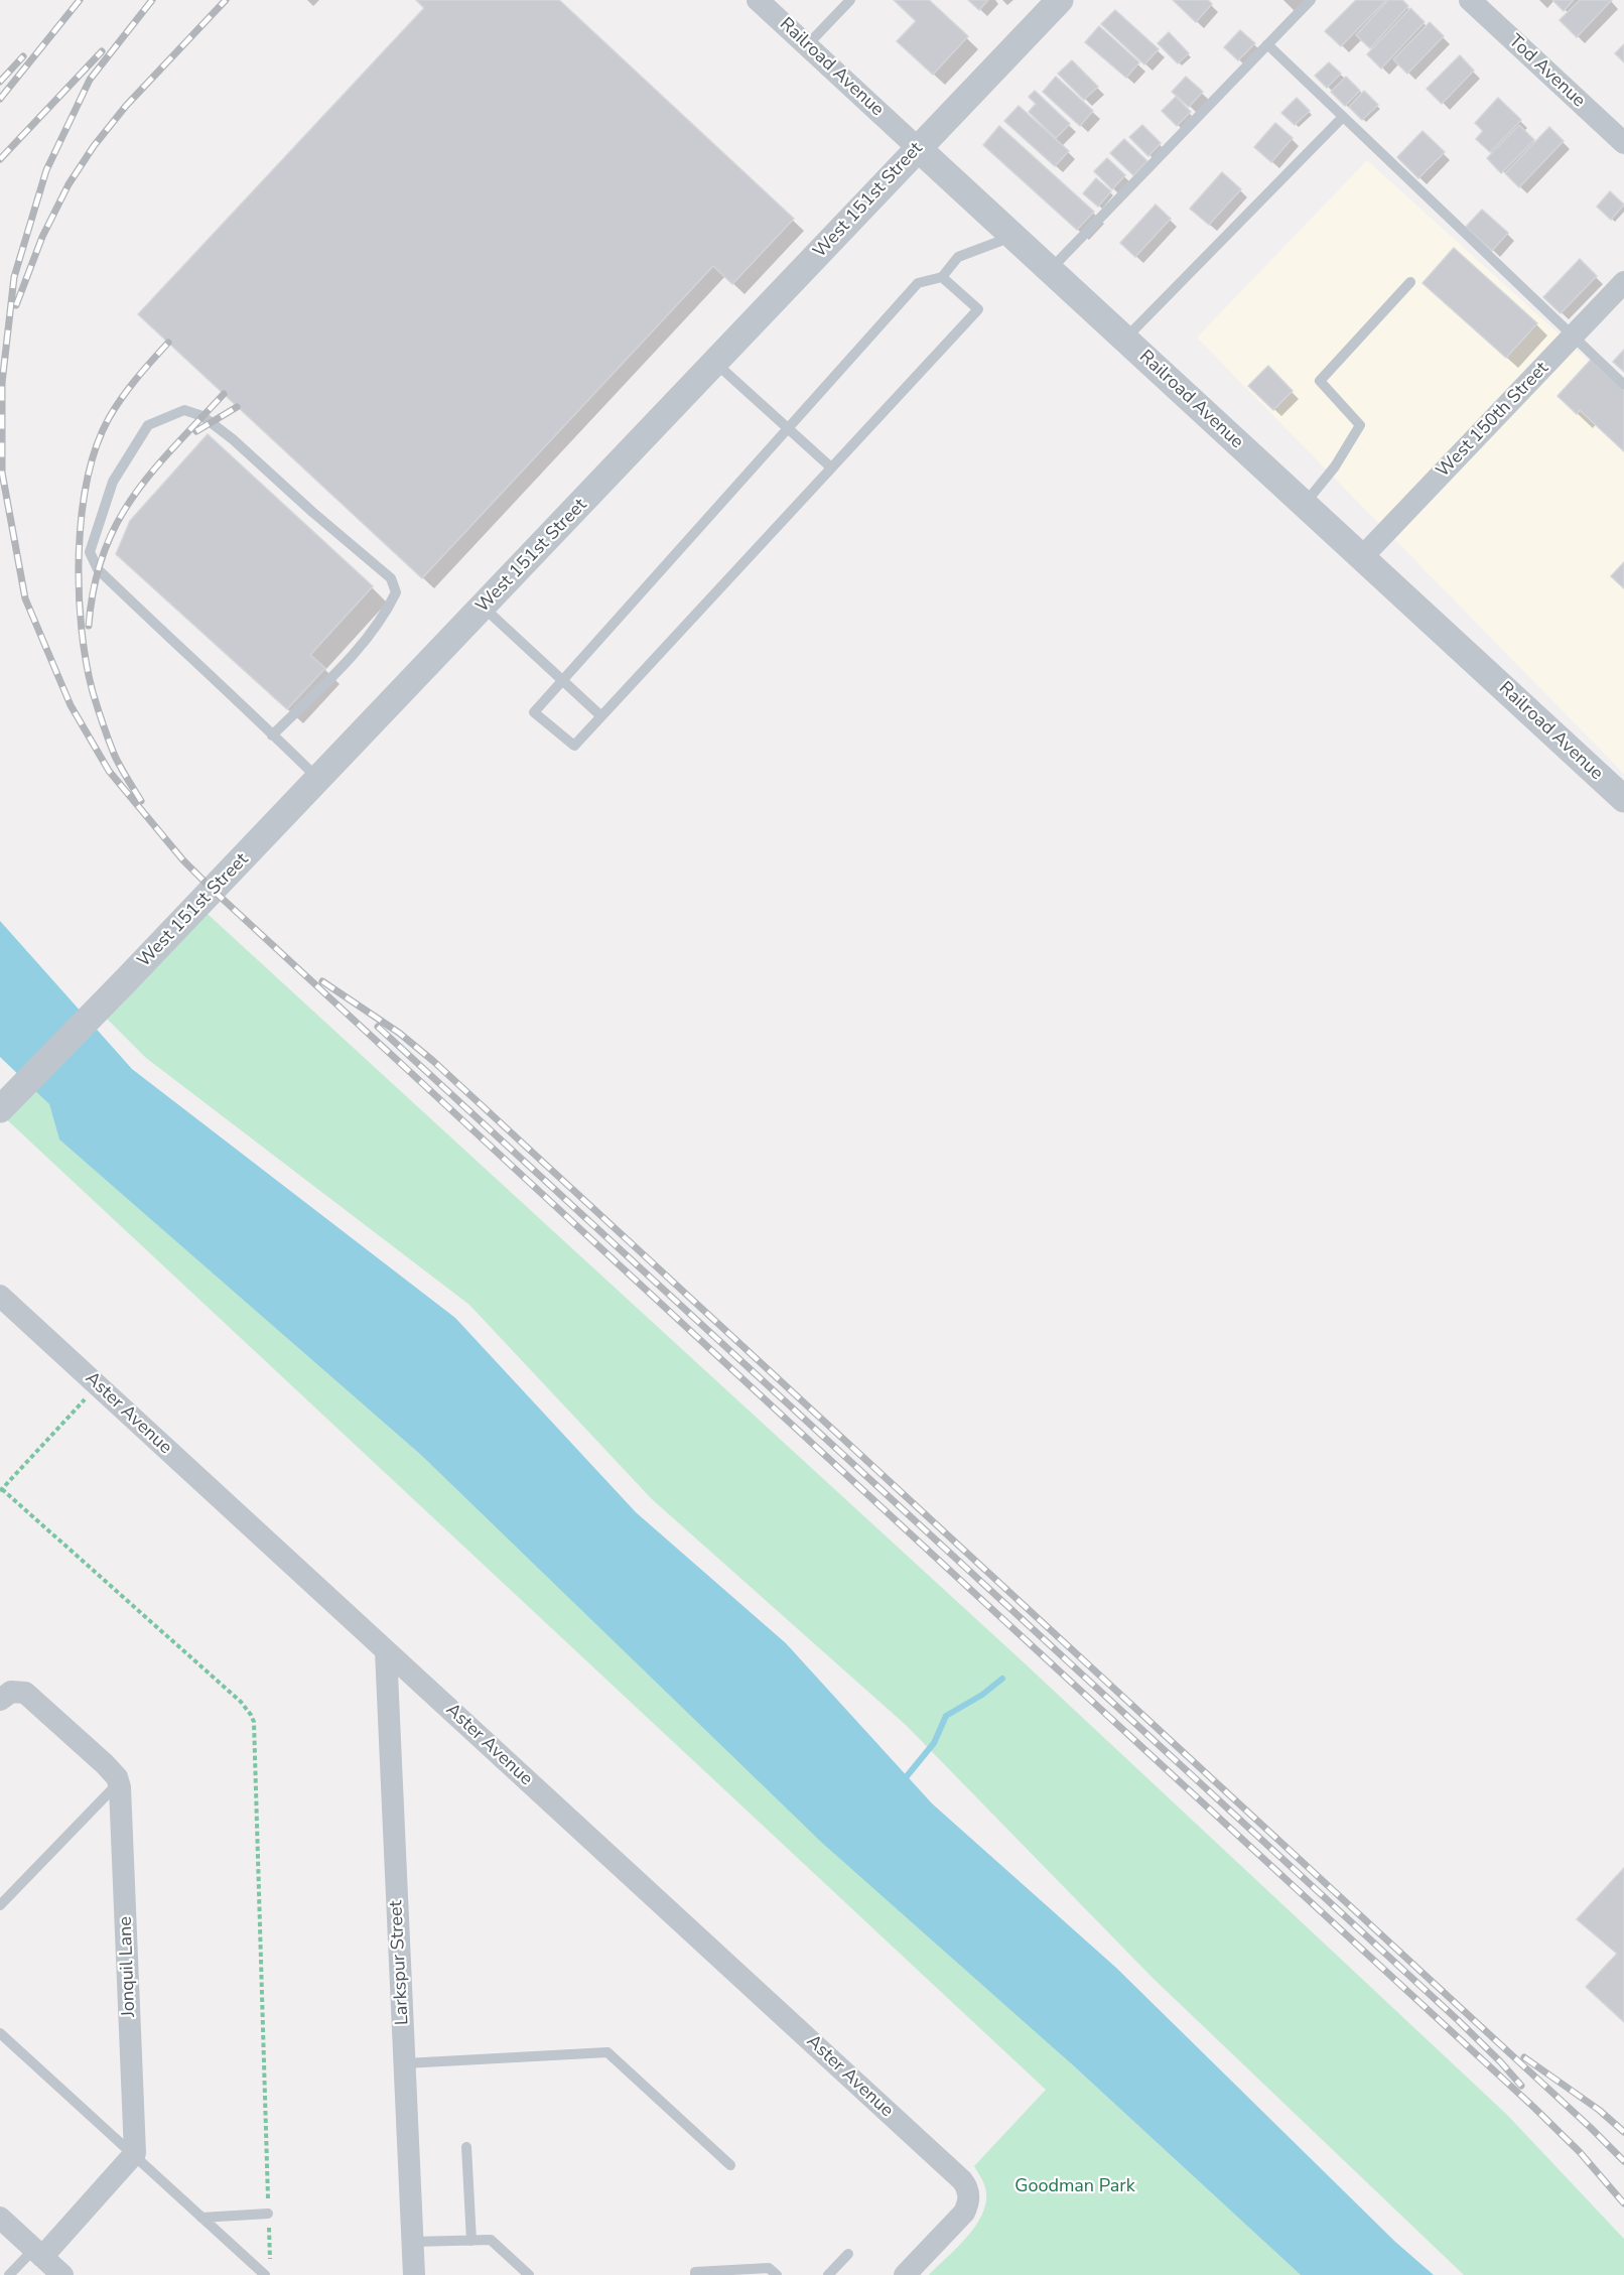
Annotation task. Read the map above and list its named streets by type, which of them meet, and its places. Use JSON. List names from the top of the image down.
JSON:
{
  "streets": {
    "street": [
      "Railroad Avenue",
      "Tod Avenue",
      "West 151st Street",
      "West 150th Street",
      "Aster Avenue",
      "Larkspur Street",
      "Jonquil Lane"
    ]
  },
  "crossings": [
    ["Railroad Avenue", "West 151st Street"],
    ["Railroad Avenue", "West 150th Street"],
    ["Aster Avenue", "Larkspur Street"]
  ],
  "parks": ["Goodman Park"]
}
